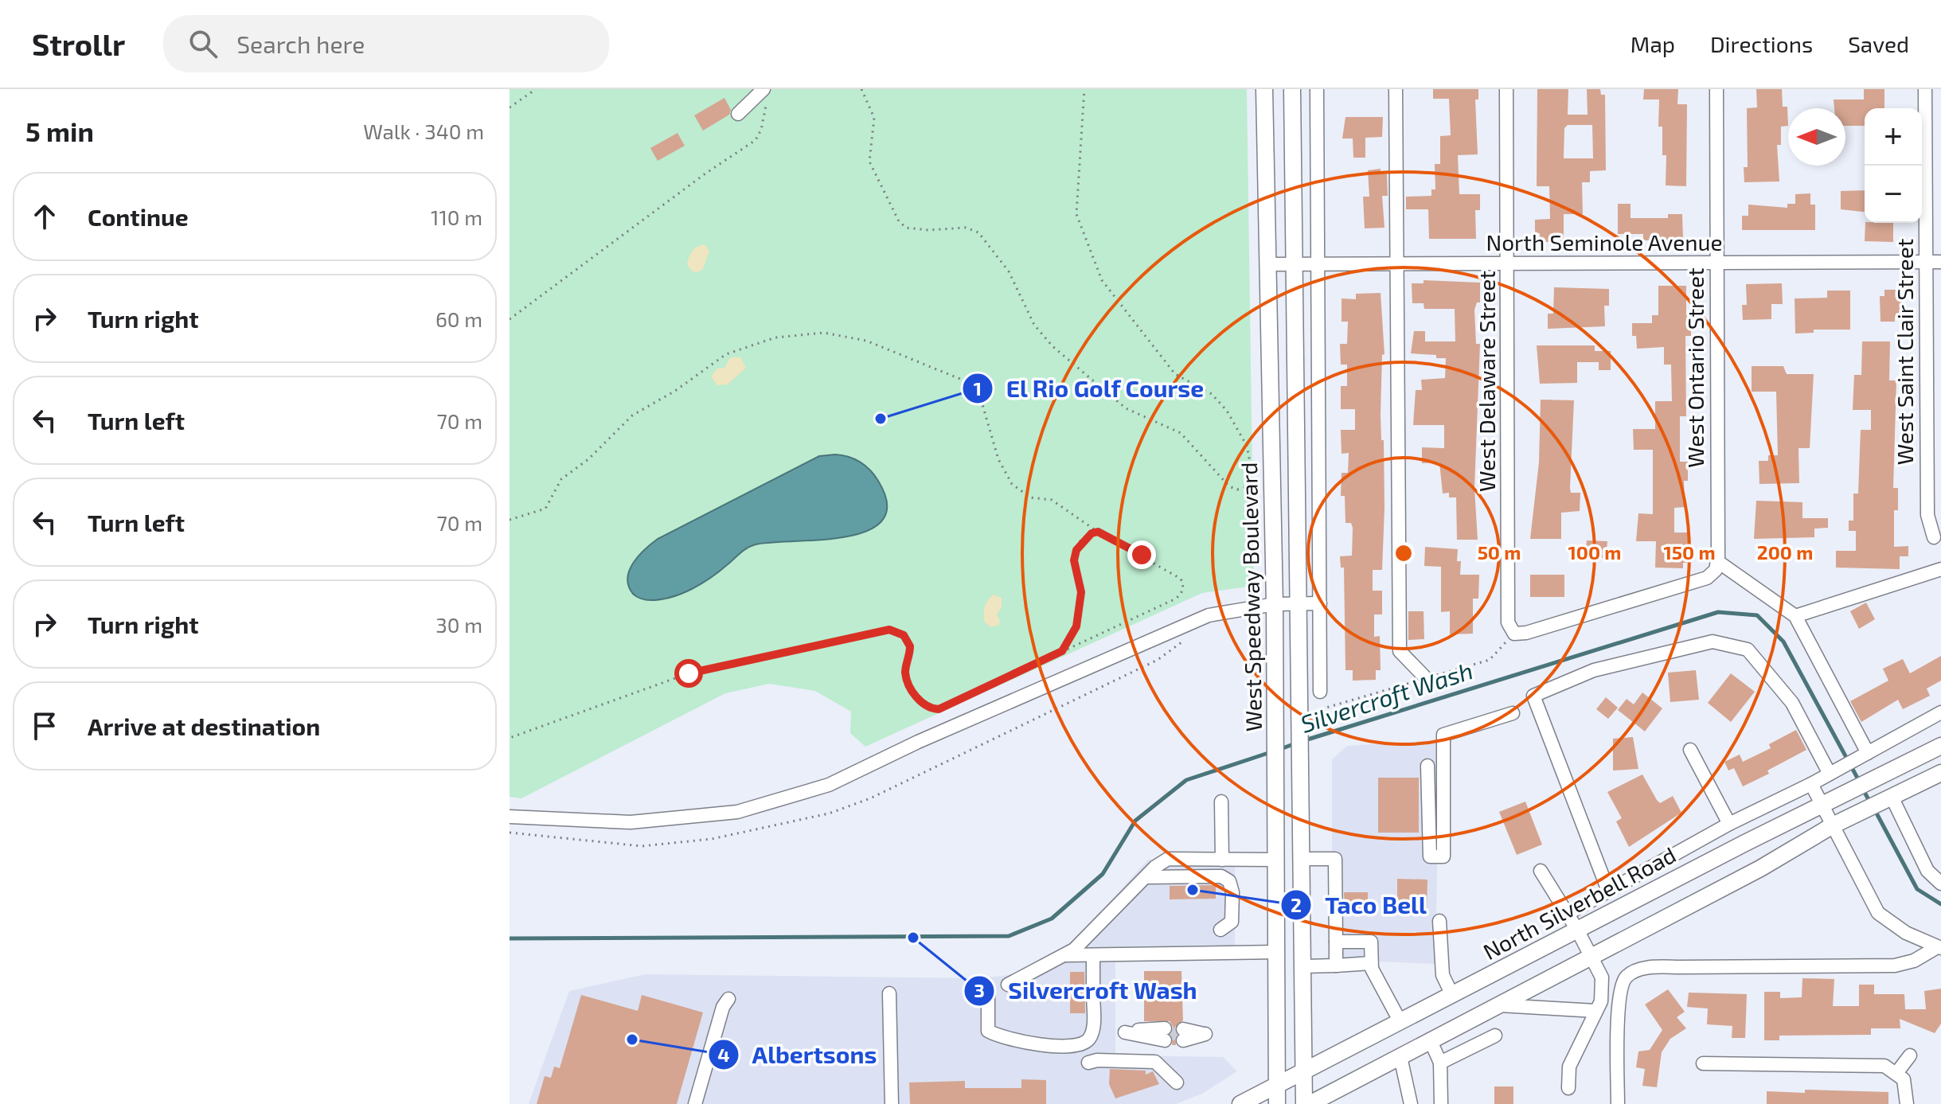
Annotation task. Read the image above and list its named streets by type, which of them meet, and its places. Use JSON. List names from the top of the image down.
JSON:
{
  "streets": {
    "main road": ["West Speedway Boulevard", "North Silverbell Road"],
    "street": [
      "North Seminole Avenue",
      "West Saint Clair Street",
      "West Ontario Street",
      "West Delaware Street"
    ]
  },
  "crossings": [
    ["North Seminole Avenue", "West Saint Clair Street"],
    ["North Seminole Avenue", "West Ontario Street"],
    ["North Seminole Avenue", "West Delaware Street"],
    ["North Seminole Avenue", "West Speedway Boulevard"],
    ["West Ontario Street", "West Delaware Street"],
    ["West Speedway Boulevard", "North Silverbell Road"]
  ],
  "water": ["Silvercroft Wash"],
  "places": [
    "El Rio Golf Course",
    "Taco Bell",
    "Silvercroft Wash",
    "Albertsons"
  ],
  "north": "left",
  "page": {
    "header": "Strollr",
    "search": "Search here",
    "nav": ["Map", "Directions", "Saved"],
    "heading": ["5 min", "Walk · 340 m"],
    "map_buttons": ["+", "−"],
    "list": [
      ["Continue", "110 m"],
      ["Turn right", "60 m"],
      ["Turn left", "70 m"],
      ["Turn left", "70 m"],
      ["Turn right", "30 m"],
      "Arrive at destination"
    ]
  },
  "rings": [
    "50 m",
    "100 m",
    "150 m",
    "200 m"
  ]
}
